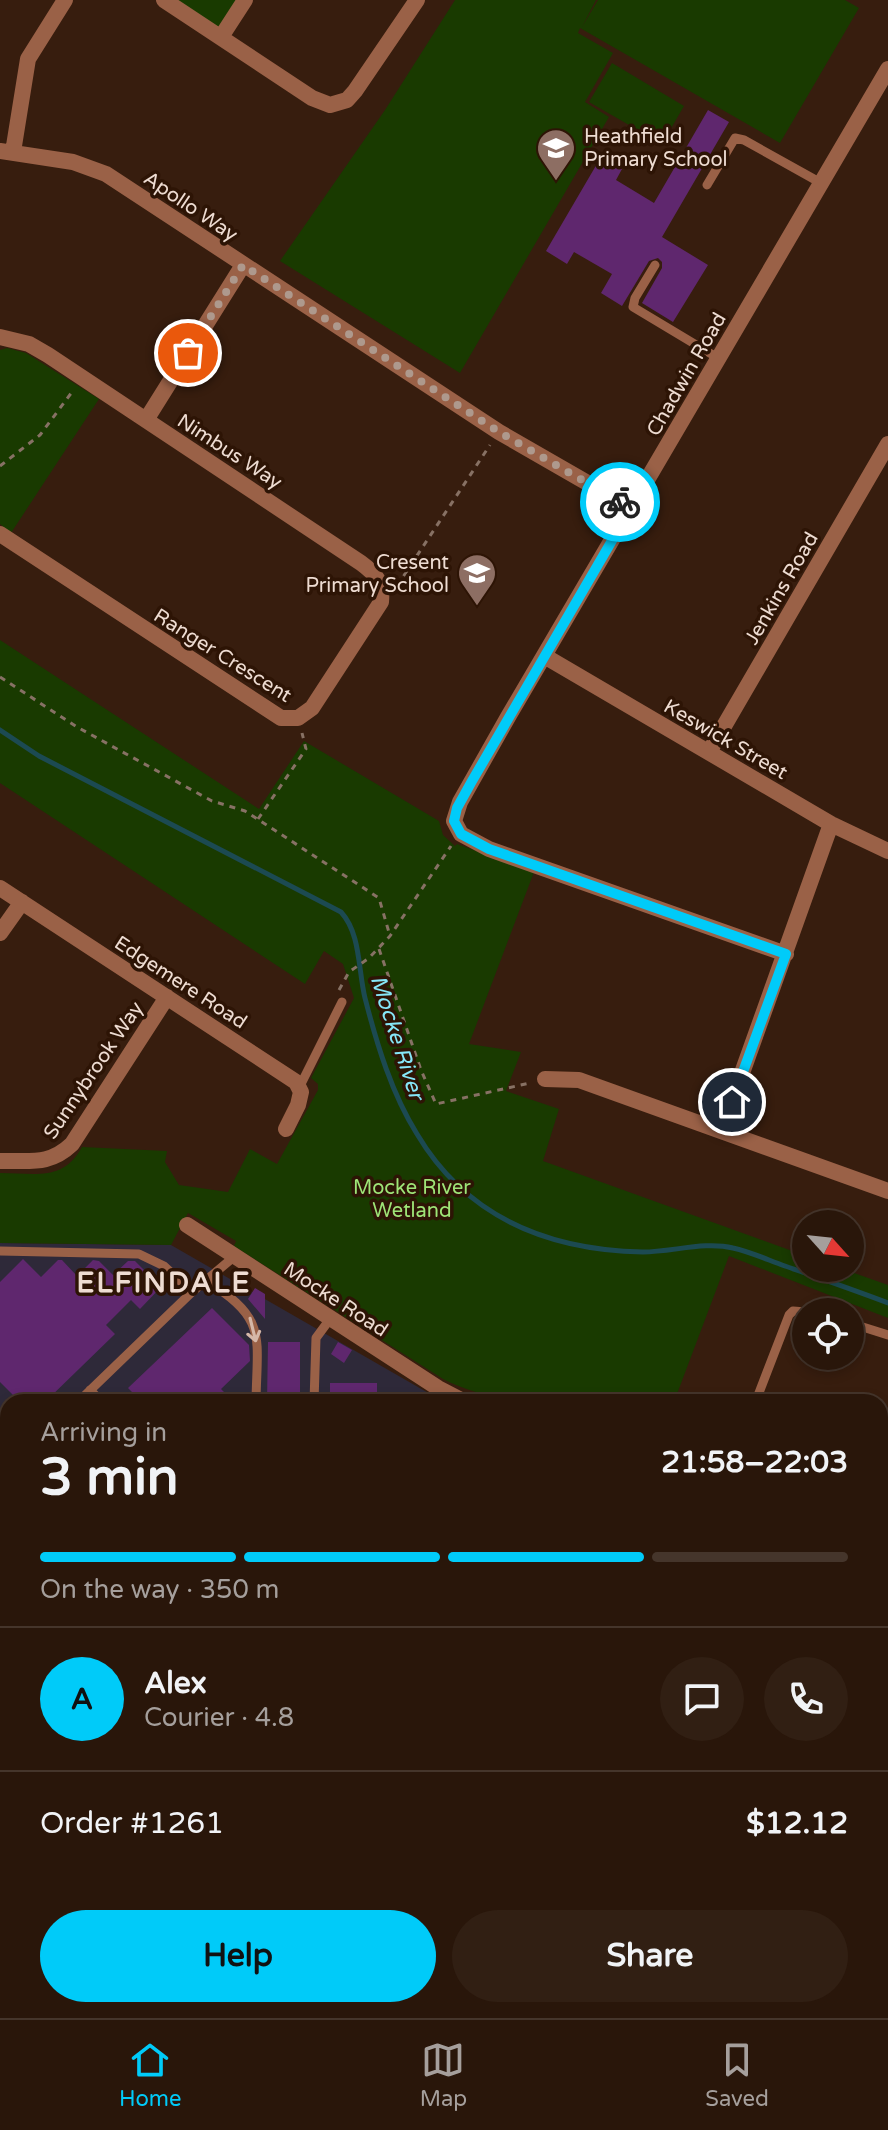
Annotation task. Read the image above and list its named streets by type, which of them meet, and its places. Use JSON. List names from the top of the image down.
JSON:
{
  "streets": {
    "street": [
      "Apollo Way",
      "Chadwin Road",
      "Nimbus Way",
      "Jenkins Road",
      "Ranger Crescent",
      "Keswick Street",
      "Edgemere Road",
      "Sunnybrook Way",
      "Mocke Road"
    ]
  },
  "crossings": [
    ["Apollo Way", "Chadwin Road"],
    ["Chadwin Road", "Keswick Street"],
    ["Nimbus Way", "Ranger Crescent"],
    ["Jenkins Road", "Keswick Street"],
    ["Edgemere Road", "Sunnybrook Way"]
  ],
  "districts": ["ELFINDALE"],
  "water": ["Mocke River"],
  "parks": ["Mocke River Wetland"],
  "places": {
    "school or university": ["Heathfield Primary School", "Cresent Primary School"]
  },
  "north": "bottom right",
  "page": {
    "heading": ["3 min", "Arriving in", "21:58–22:03"],
    "panel": [
      "Alex",
      "Courier · 4.8",
      "Order #1261",
      "$12.12"
    ],
    "bar": "On the way · 350 m",
    "round": "A",
    "buttons": ["Help", "Share"],
    "tabs": ["Home", "Map", "Saved"]
  }
}
